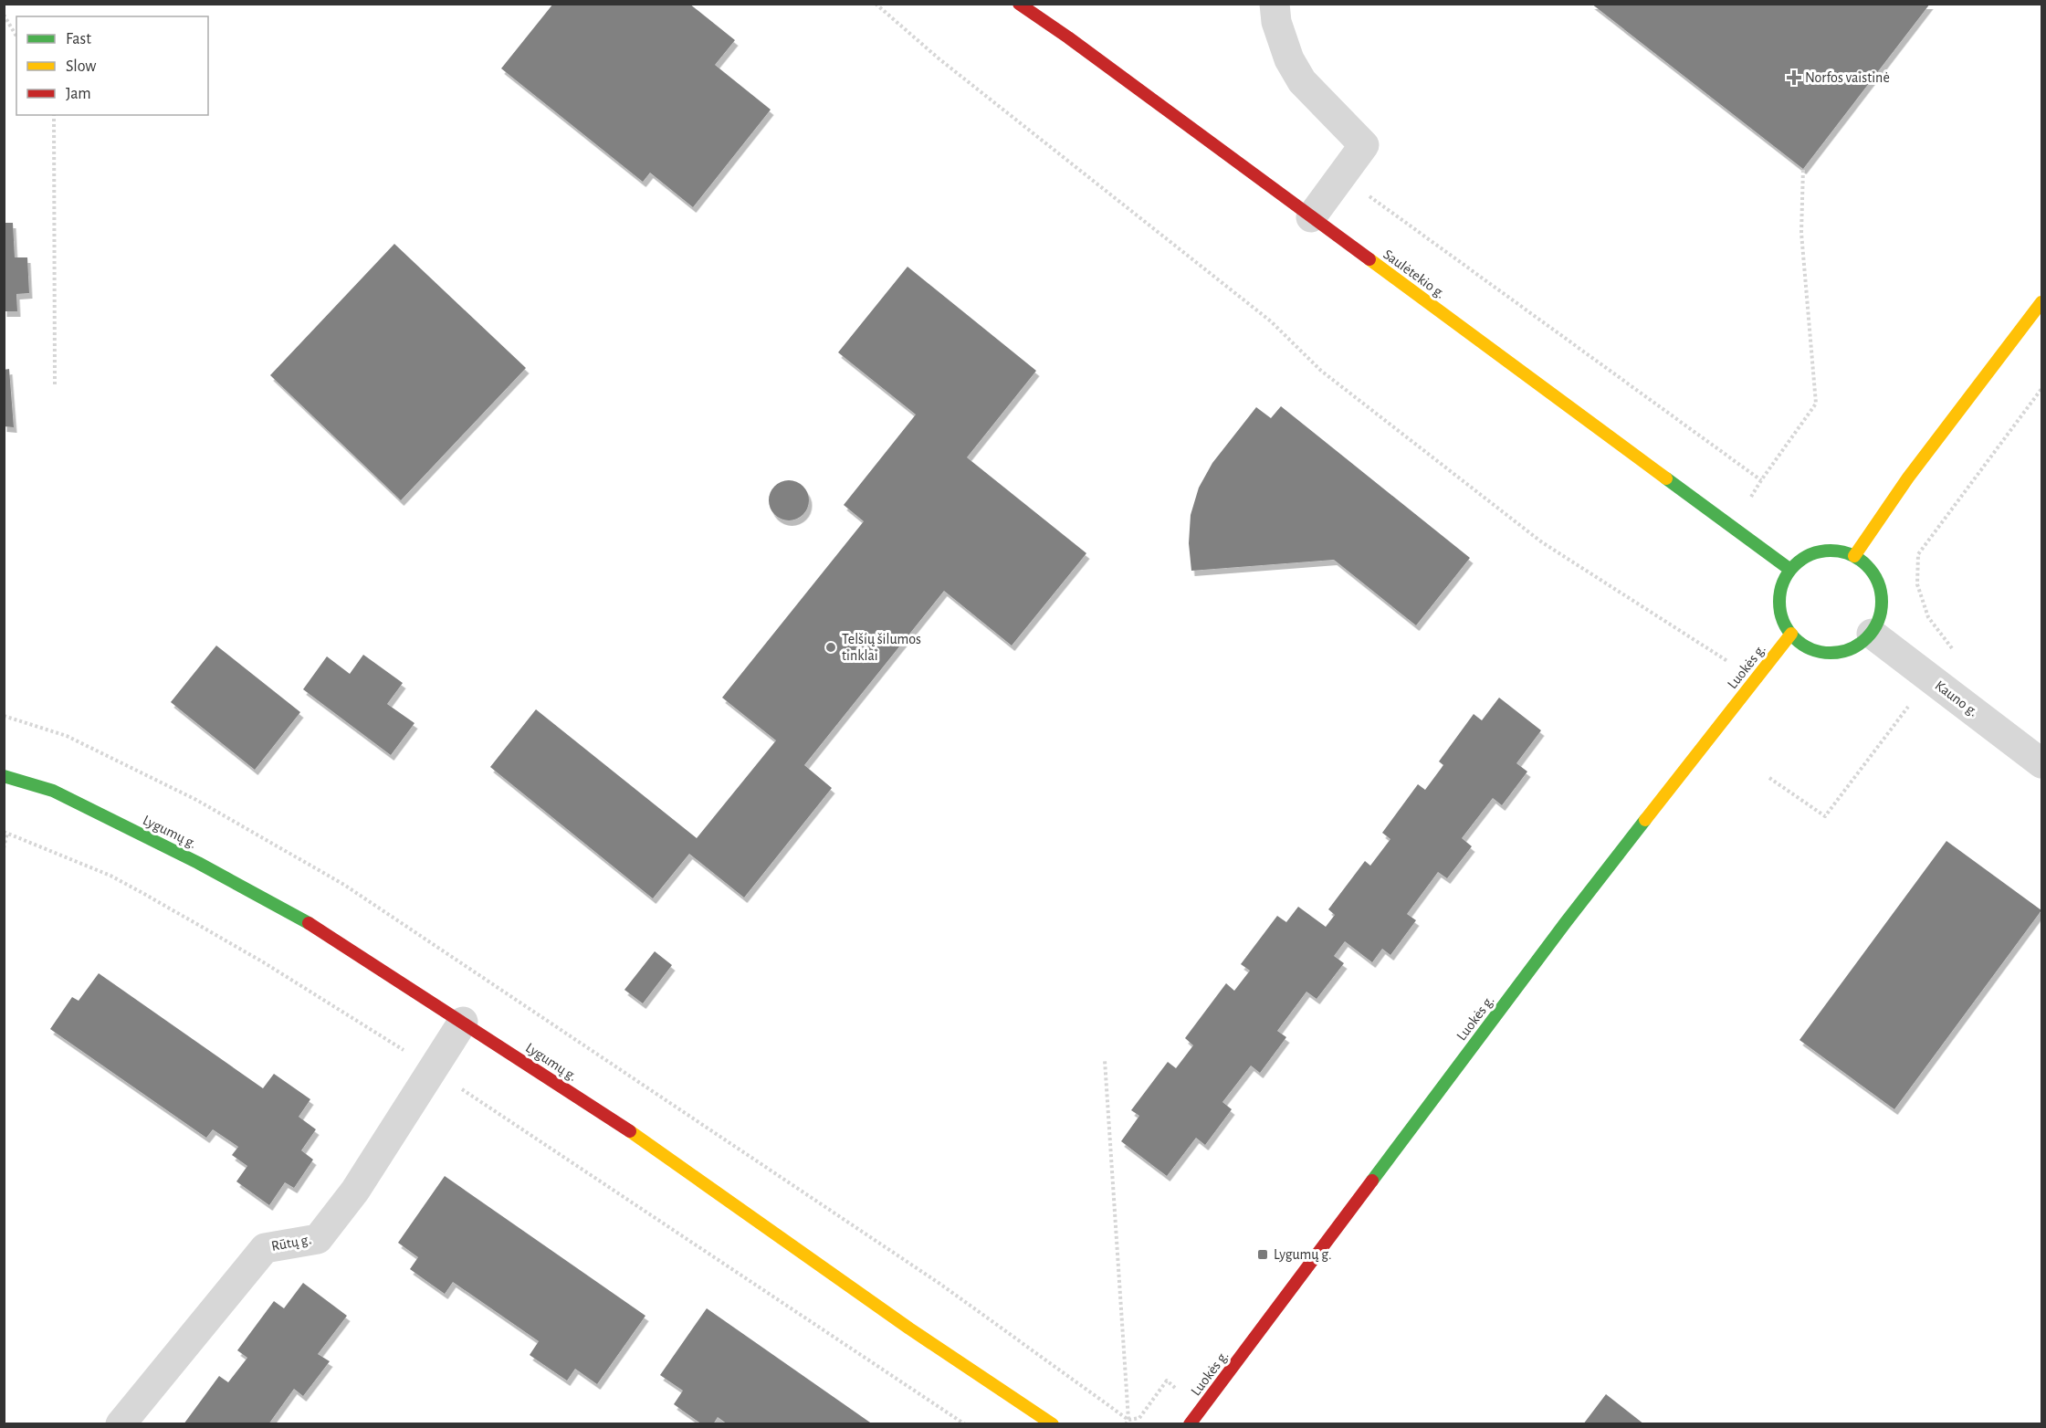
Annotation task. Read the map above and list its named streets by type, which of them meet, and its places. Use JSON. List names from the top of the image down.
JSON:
{
  "streets": {
    "street": [
      "Saulėtekio g.",
      "Luokės g.",
      "Kauno g.",
      "Lygumų g.",
      "Rūtų g."
    ]
  },
  "crossings": [
    ["Saulėtekio g.", "Luokės g."],
    ["Saulėtekio g.", "Kauno g."],
    ["Luokės g.", "Kauno g."],
    ["Lygumų g.", "Rūtų g."]
  ],
  "places": {
    "health": ["Norfos vaistinė"],
    "other": ["Telšių šilumos tinklai"],
    "transit": ["Lygumų g."]
  },
  "legend": ["Fast", "Slow", "Jam"]
}
